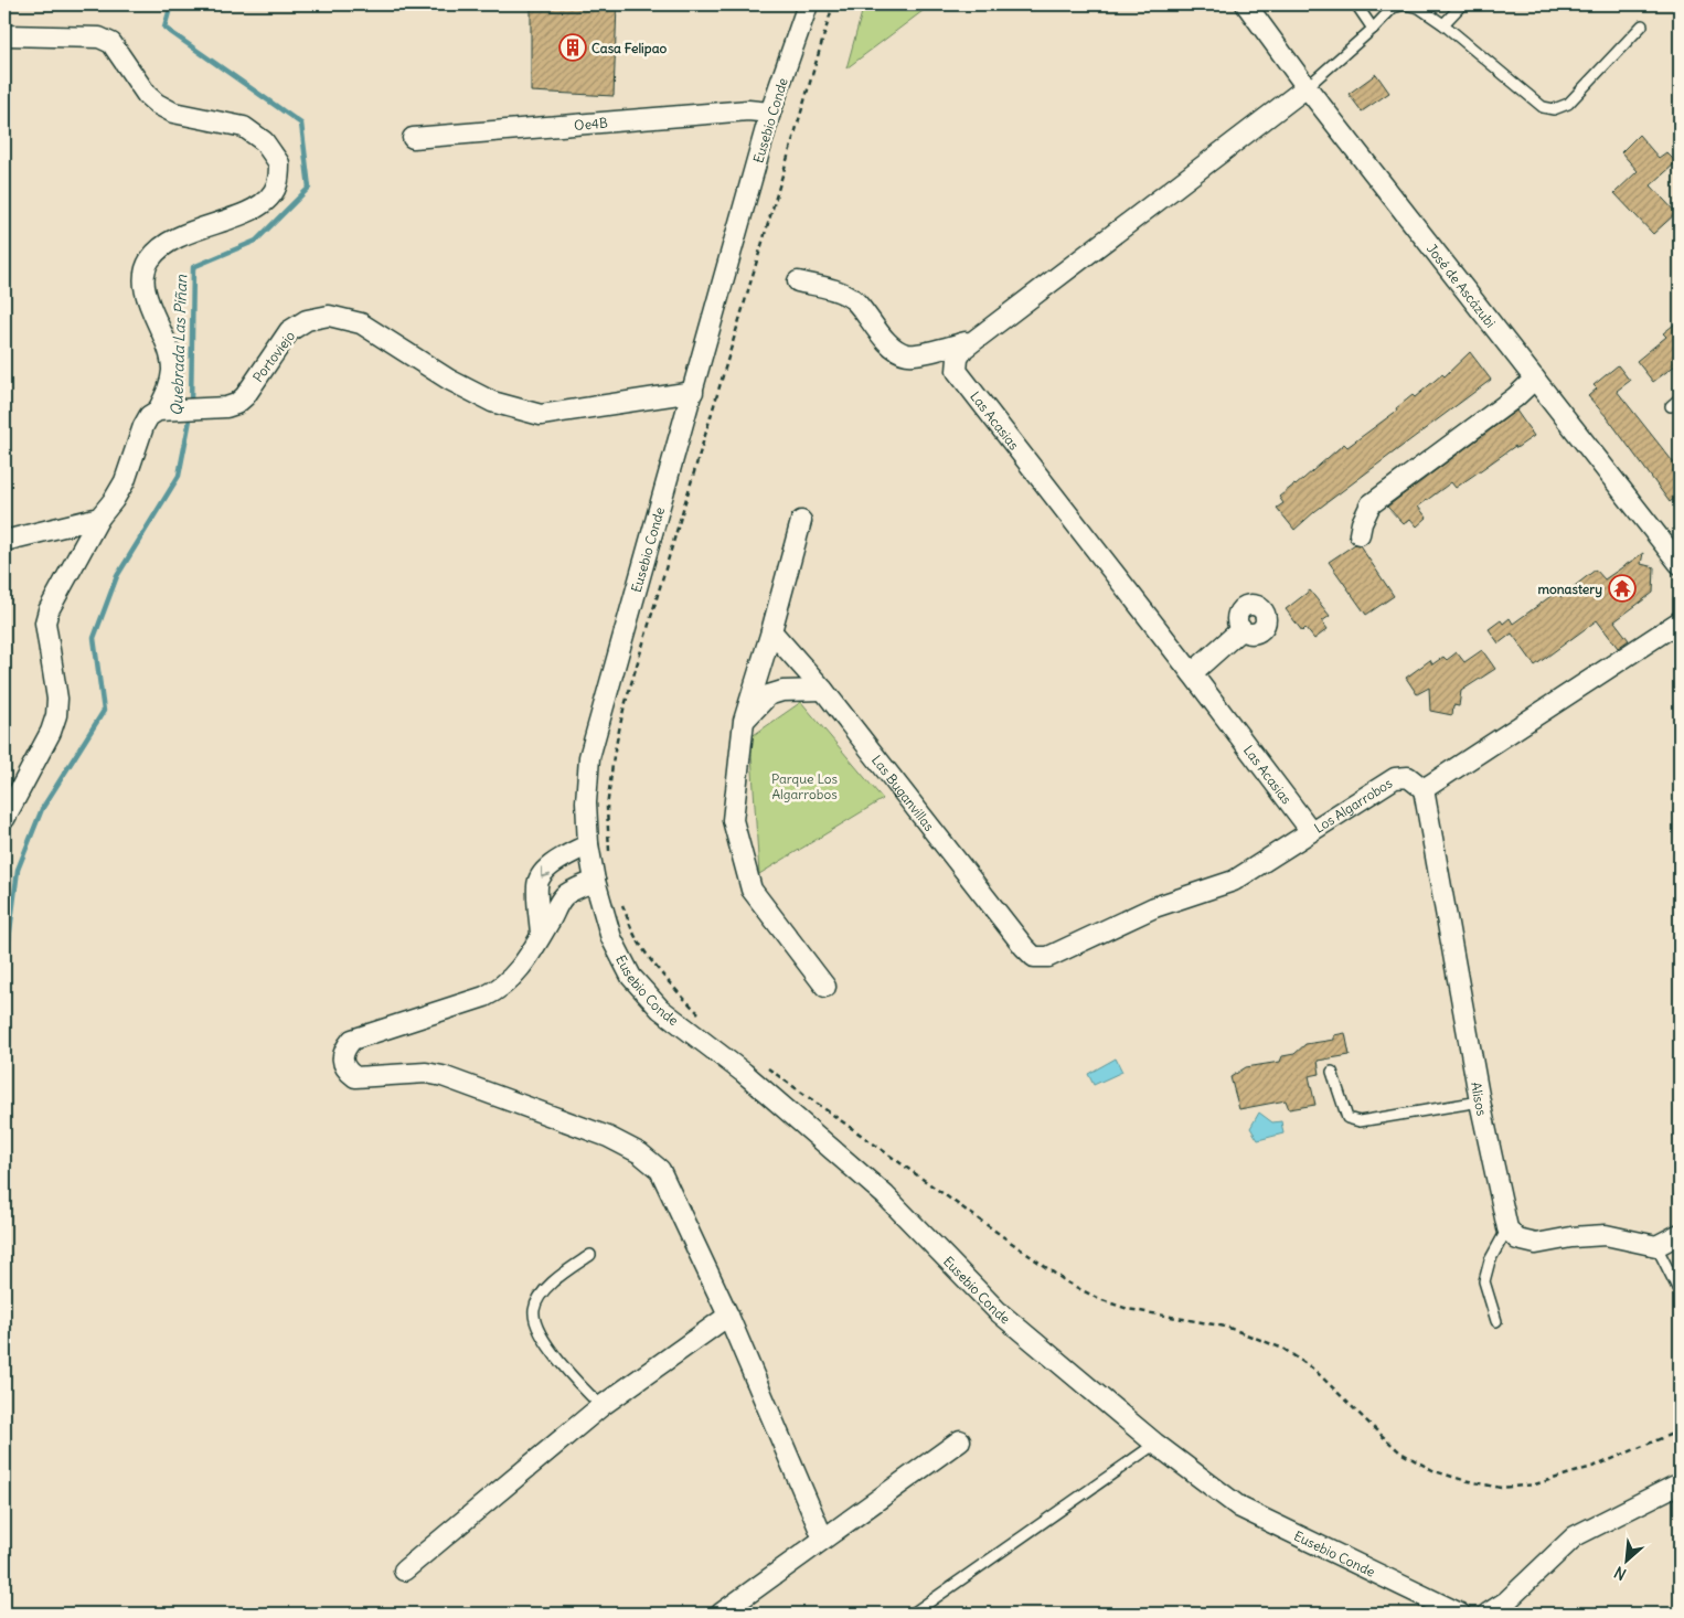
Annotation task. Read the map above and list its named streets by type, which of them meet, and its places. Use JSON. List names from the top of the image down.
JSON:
{
  "streets": {
    "street": [
      "Eusebio Conde",
      "Oe4B",
      "José de Ascázubi",
      "Portoviejo",
      "Las Acasias",
      "Las Buganvillas",
      "Los Algarrobos",
      "Alisos"
    ]
  },
  "crossings": [
    ["Eusebio Conde", "Oe4B"],
    ["Eusebio Conde", "Portoviejo"],
    ["José de Ascázubi", "Las Acasias"],
    ["Las Acasias", "Los Algarrobos"],
    ["Las Buganvillas", "Los Algarrobos"],
    ["Los Algarrobos", "Alisos"]
  ],
  "water": ["Quebrada Las Piñan"],
  "parks": ["Parque Los Algarrobos"],
  "places": {
    "building": ["Casa Felipao"],
    "temple": ["monastery"]
  },
  "north": "bottom left"
}
